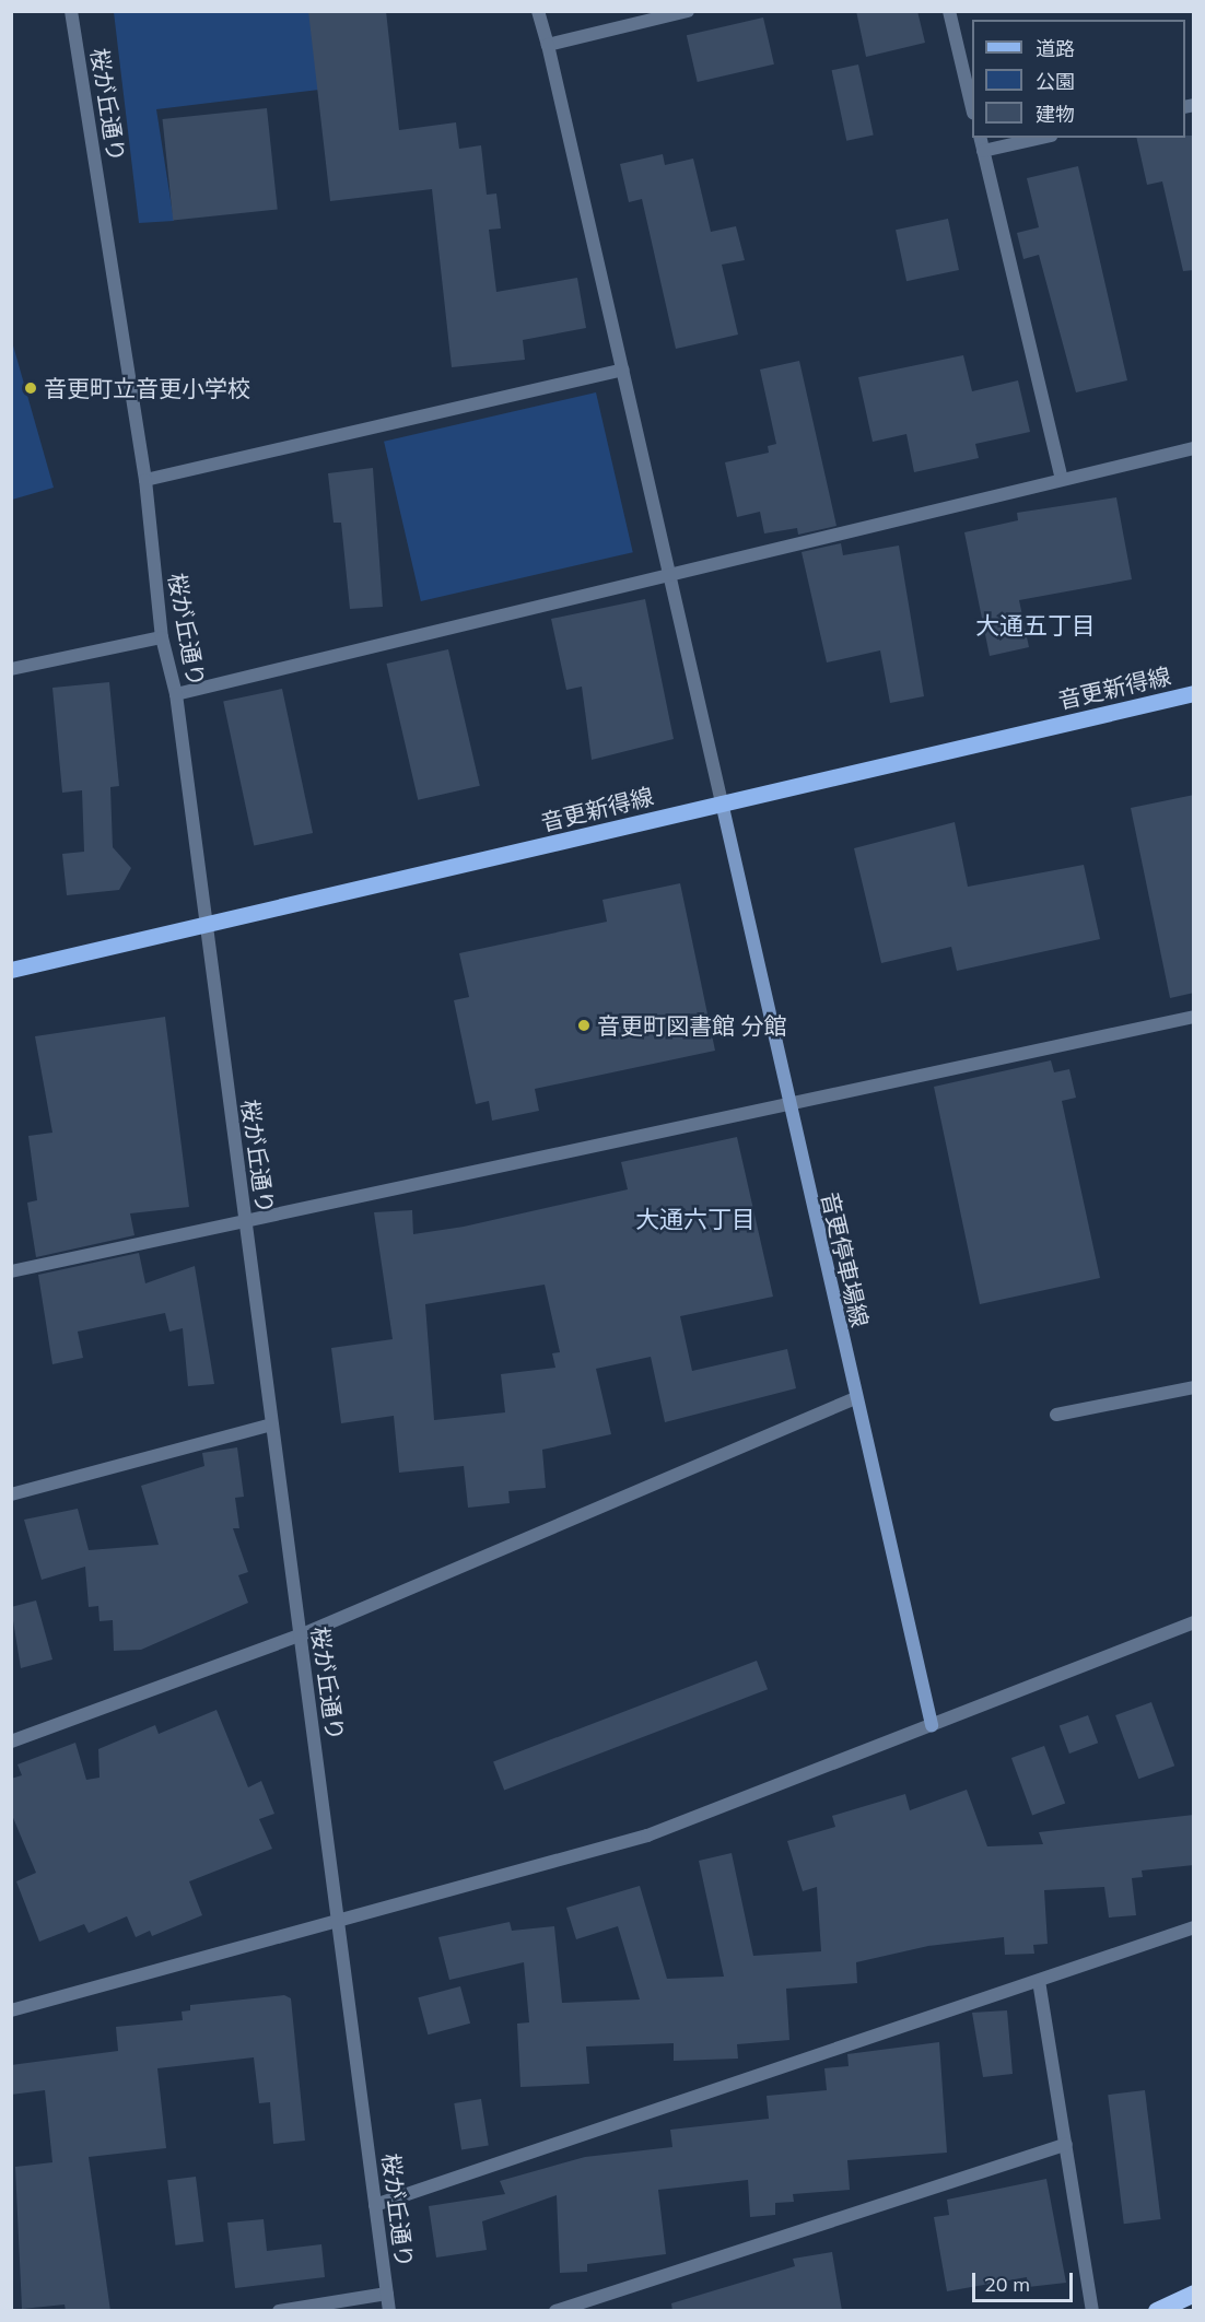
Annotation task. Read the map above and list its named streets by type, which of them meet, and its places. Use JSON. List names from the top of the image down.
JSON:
{
  "streets": {
    "main road": ["音更新得線", "音更停車場線"],
    "street": ["桜が丘通り"]
  },
  "crossings": [
    ["桜が丘通り", "音更新得線"],
    ["音更新得線", "音更停車場線"]
  ],
  "districts": ["大通五丁目", "大通六丁目"],
  "places": ["音更町立音更小学校", "音更町図書館 分館"],
  "legend": ["道路", "公園", "建物"],
  "scale_bar": "20 m"
}
